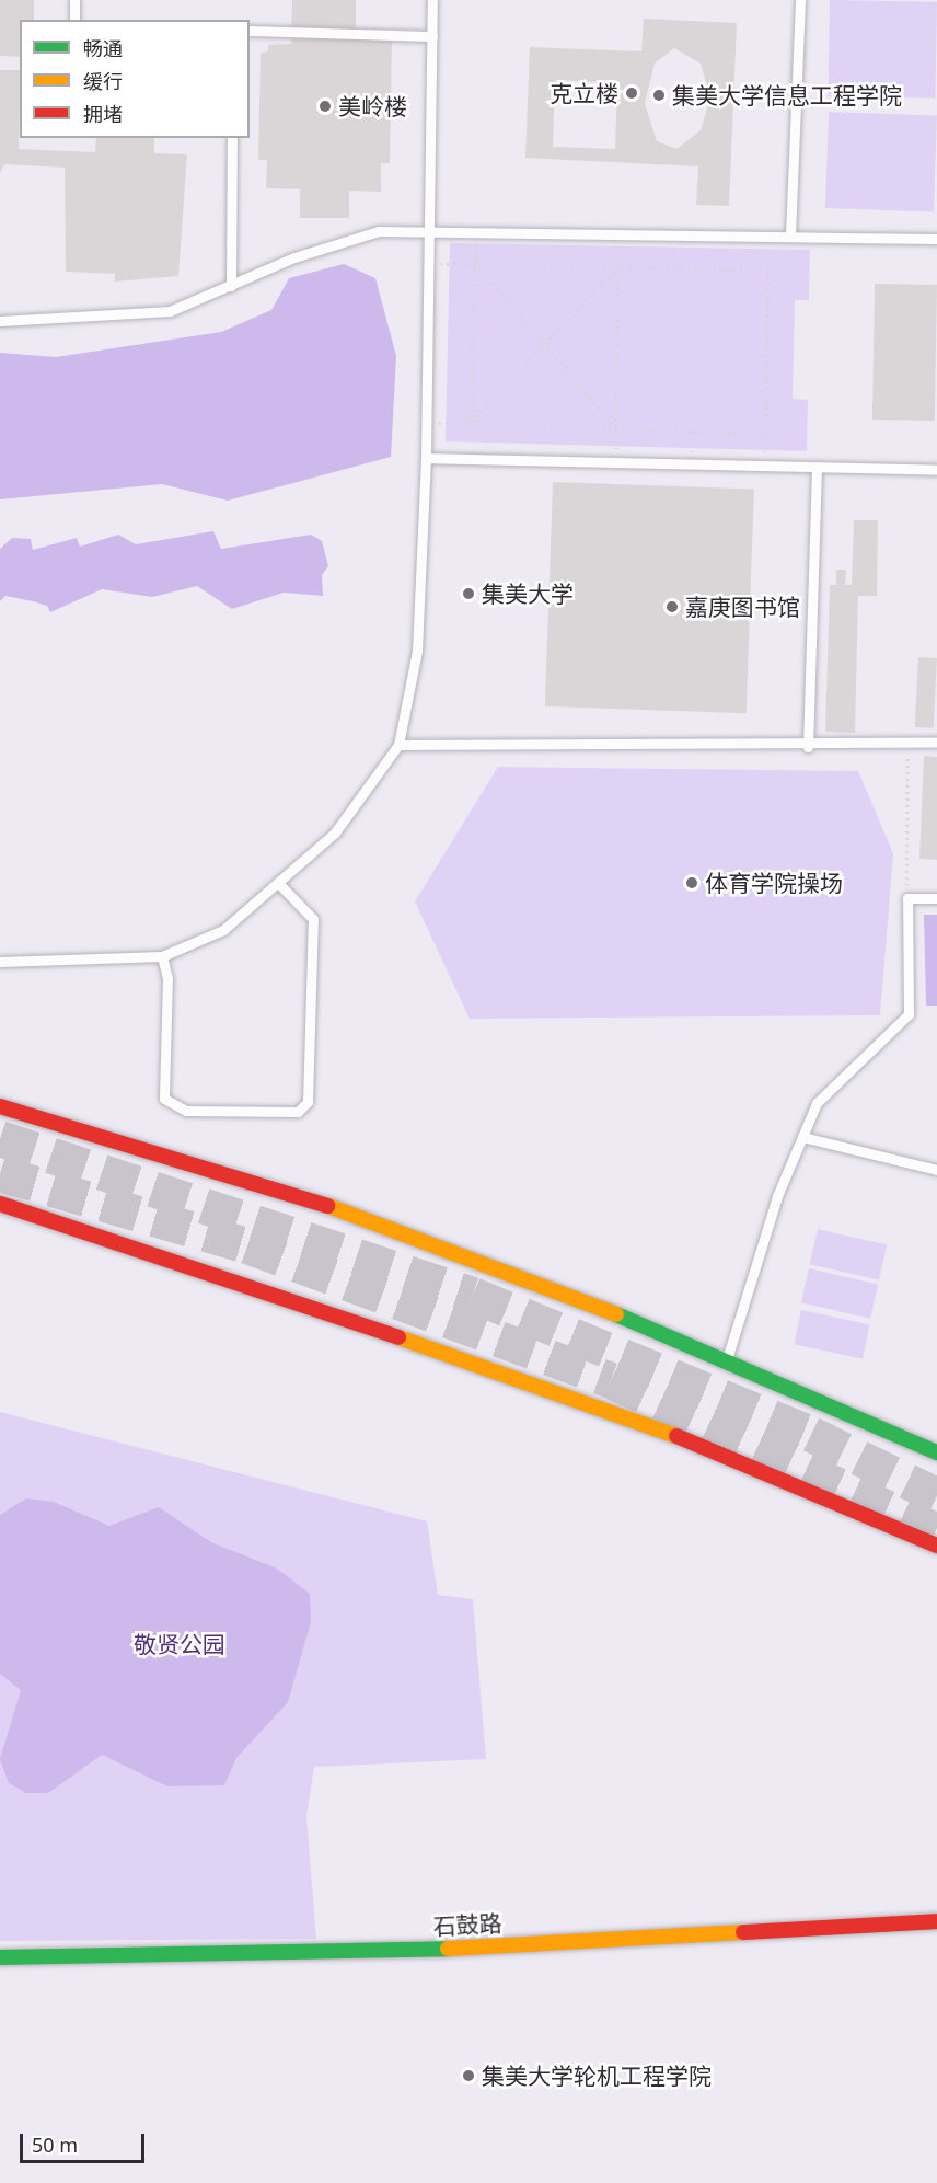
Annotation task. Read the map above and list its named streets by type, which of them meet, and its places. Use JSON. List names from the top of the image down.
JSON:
{
  "streets": {
    "main road": ["石鼓路"]
  },
  "parks": ["敬贤公园"],
  "places": [
    "克立楼",
    "集美大学信息工程学院",
    "美岭楼",
    "集美大学",
    "嘉庚图书馆",
    "体育学院操场",
    "集美大学轮机工程学院"
  ],
  "legend": ["畅通", "缓行", "拥堵"],
  "scale_bar": "50 m"
}
